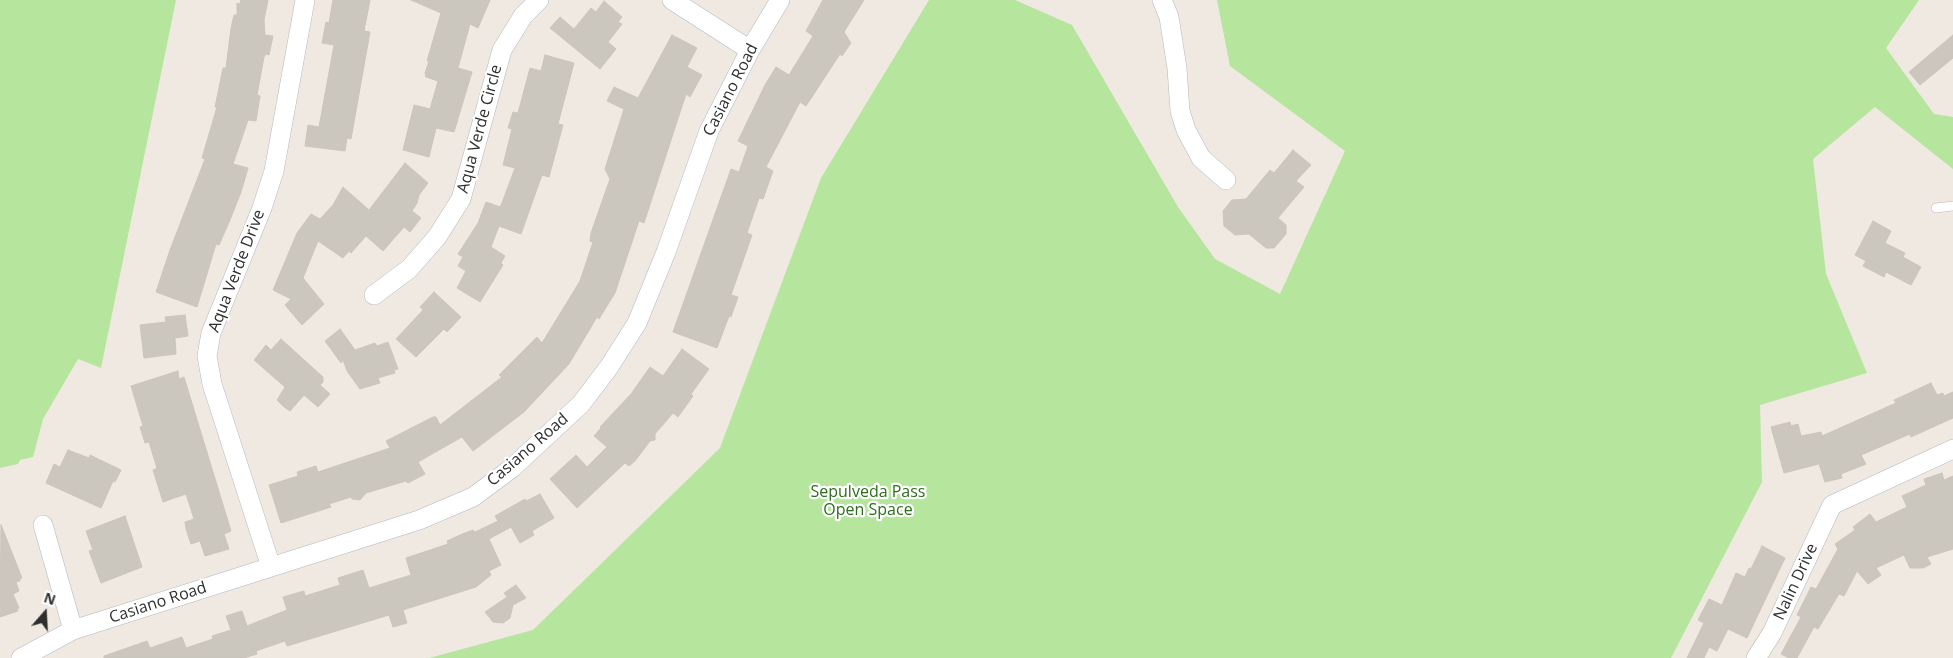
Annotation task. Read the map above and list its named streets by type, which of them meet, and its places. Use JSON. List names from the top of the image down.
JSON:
{
  "streets": {
    "street": [
      "Casiano Road",
      "Aqua Verde Circle",
      "Aqua Verde Drive",
      "Nalin Drive"
    ]
  },
  "crossings": [
    ["Casiano Road", "Aqua Verde Drive"]
  ],
  "parks": ["Sepulveda Pass Open Space"],
  "north": "top"
}
